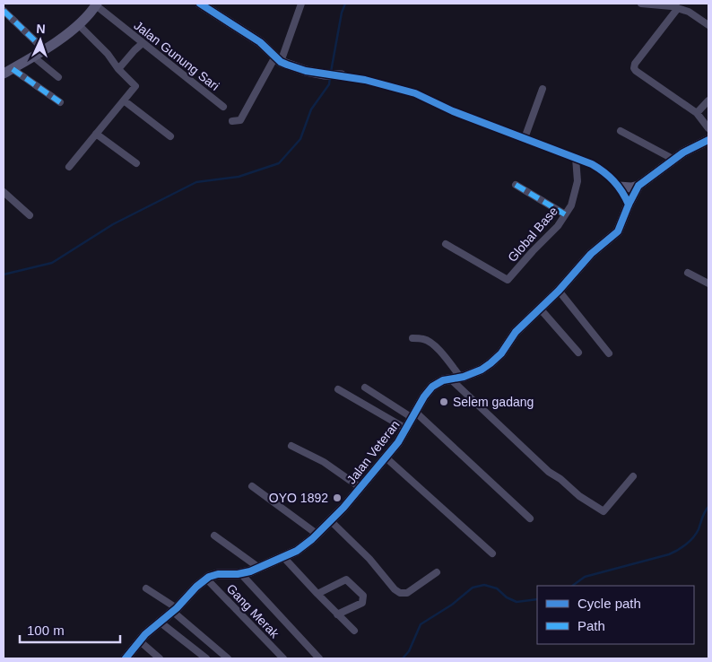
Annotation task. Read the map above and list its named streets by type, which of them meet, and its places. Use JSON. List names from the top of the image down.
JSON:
{
  "streets": {
    "street": [
      "Jalan Gunung Sari",
      "Global Base",
      "Jalan Veteran",
      "Gang Merak"
    ]
  },
  "crossings": [
    ["Jalan Veteran", "Gang Merak"]
  ],
  "places": ["Selem gadang", "OYO 1892"],
  "legend": ["Cycle path", "Path"],
  "scale_bar": "100 m",
  "north": "top"
}
